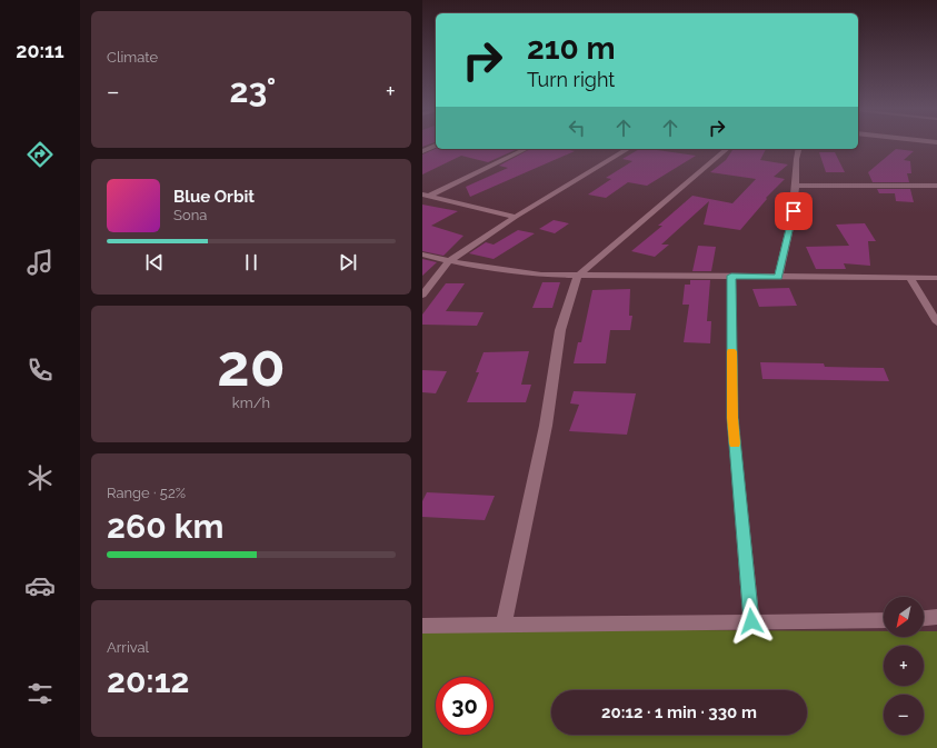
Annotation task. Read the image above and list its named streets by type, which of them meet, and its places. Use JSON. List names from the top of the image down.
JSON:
{
  "north": "bottom left",
  "page": {
    "tabs": "20:11",
    "tile": [
      "Climate",
      ["20", "km/h"],
      ["Range · 52%", "260 km"],
      ["Arrival", "20:12"]
    ],
    "turn": ["210 m", "Turn right"],
    "heat": ["−", "23°", "+"],
    "song": ["Blue Orbit", "Sona"],
    "map_buttons": ["+", "−"],
    "limit": "30",
    "trip": "20:12 · 1 min · 330 m"
  }
}
